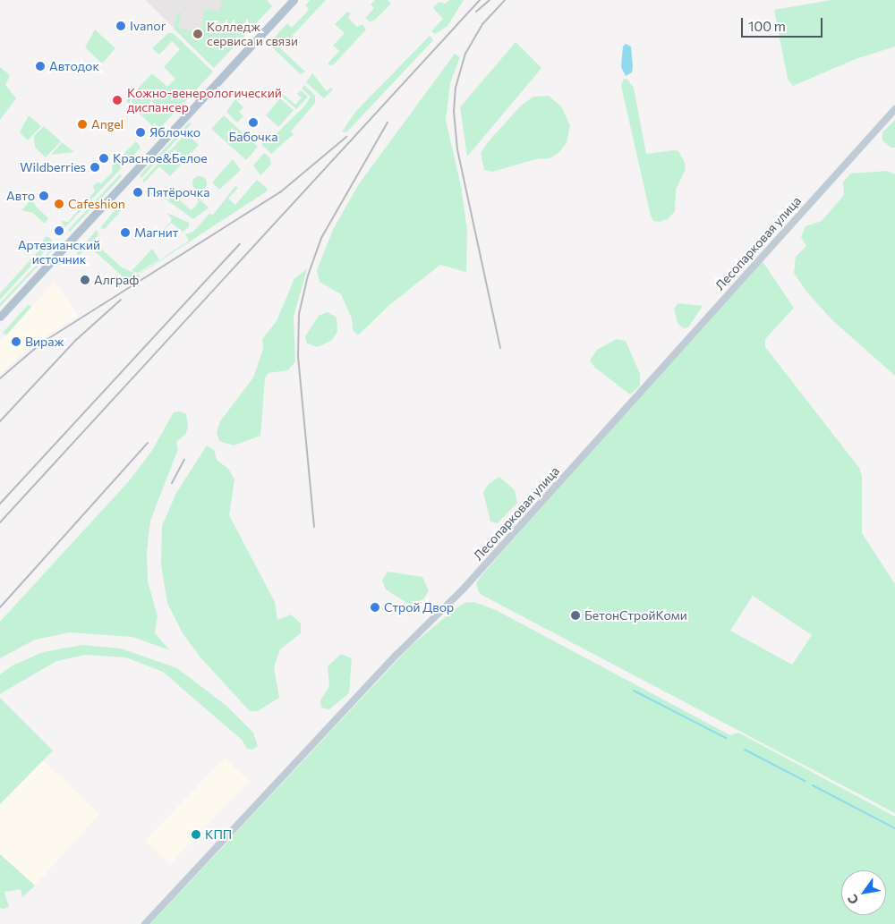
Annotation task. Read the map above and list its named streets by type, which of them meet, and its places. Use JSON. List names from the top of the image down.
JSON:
{
  "streets": {
    "street": ["Лесопарковая улица"]
  },
  "places": [
    "Ivanor",
    "Колледж сервиса и связи",
    "Автодок",
    "Кожно-венерологический диспансер",
    "Бабочка",
    "Angel",
    "Яблочко",
    "Красное&Белое",
    "Wildberries",
    "Пятёрочка",
    "Авто",
    "Cafeshion",
    "Артезианский источник",
    "Магнит",
    "Алграф",
    "Вираж",
    "Строй Двор",
    "БетонСтройКоми",
    "КПП"
  ],
  "scale_bar": "100 m",
  "north": "bottom left"
}
